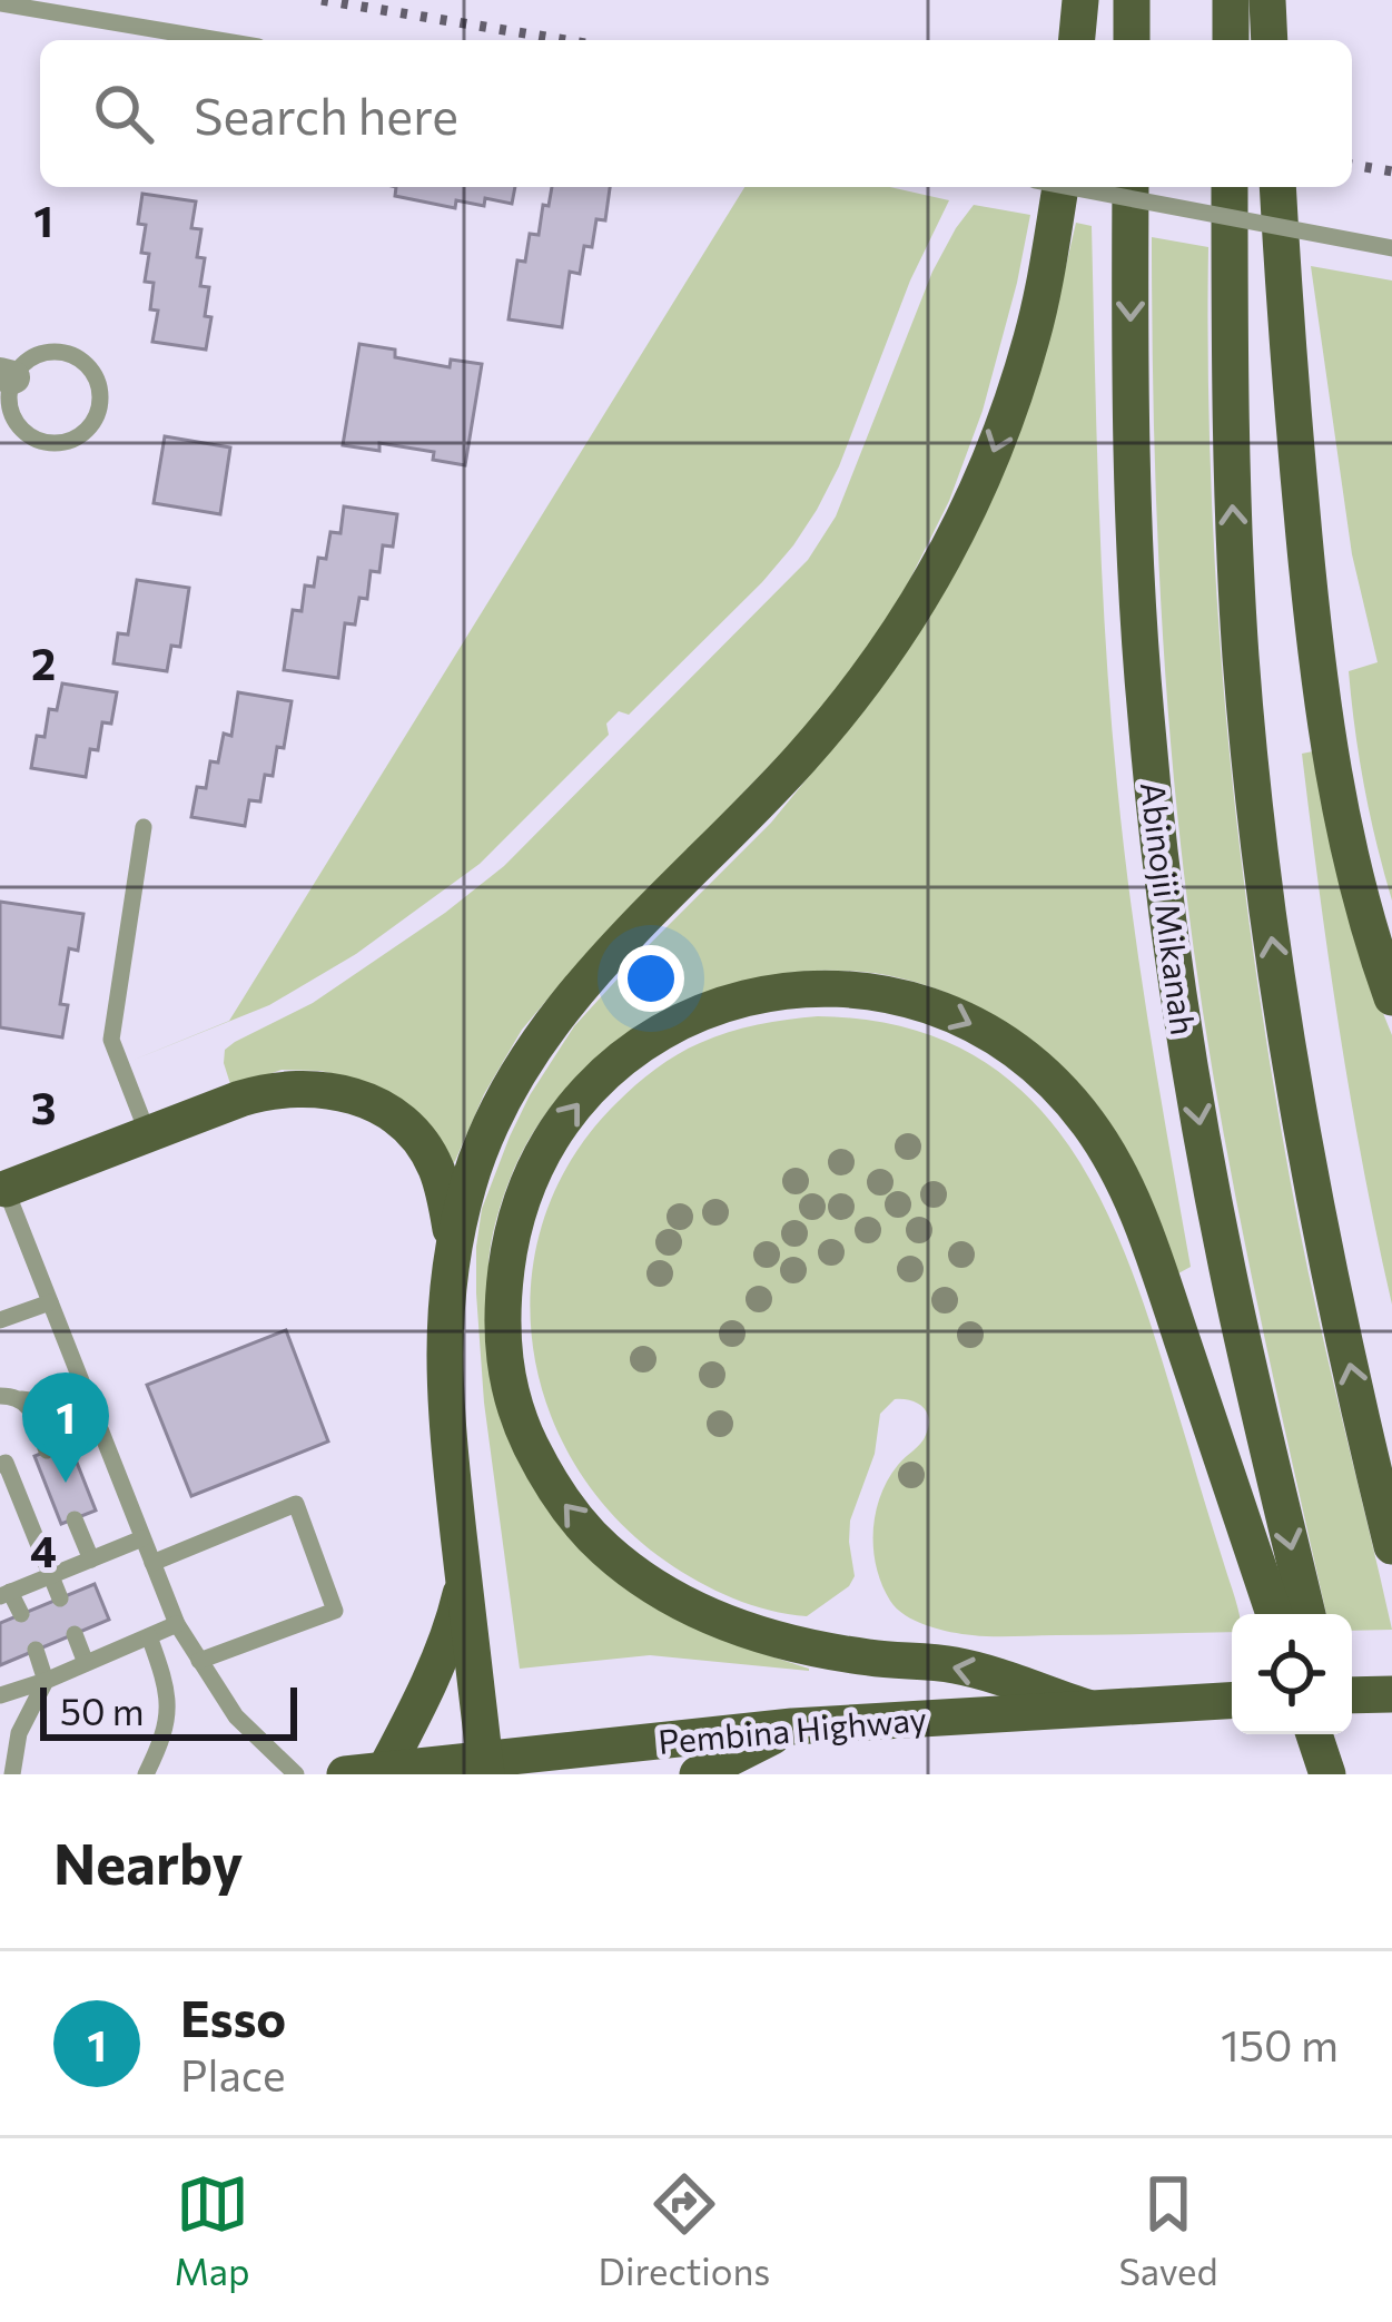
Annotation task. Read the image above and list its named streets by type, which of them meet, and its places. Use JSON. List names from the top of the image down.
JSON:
{
  "streets": {
    "main road": ["Abinojii Mikanah", "Pembina Highway"]
  },
  "scale_bar": "50 m",
  "page": {
    "search": "Search here",
    "pins": "1",
    "scale": "50 m",
    "heading": "Nearby",
    "list": [
      {
        "mark": "1",
        "name": "Esso",
        "note": "Place",
        "value": "150 m"
      }
    ],
    "nav": ["Map", "Directions", "Saved"]
  },
  "grid": {
    "rows": [
      "1",
      "2",
      "3",
      "4"
    ]
  }
}
